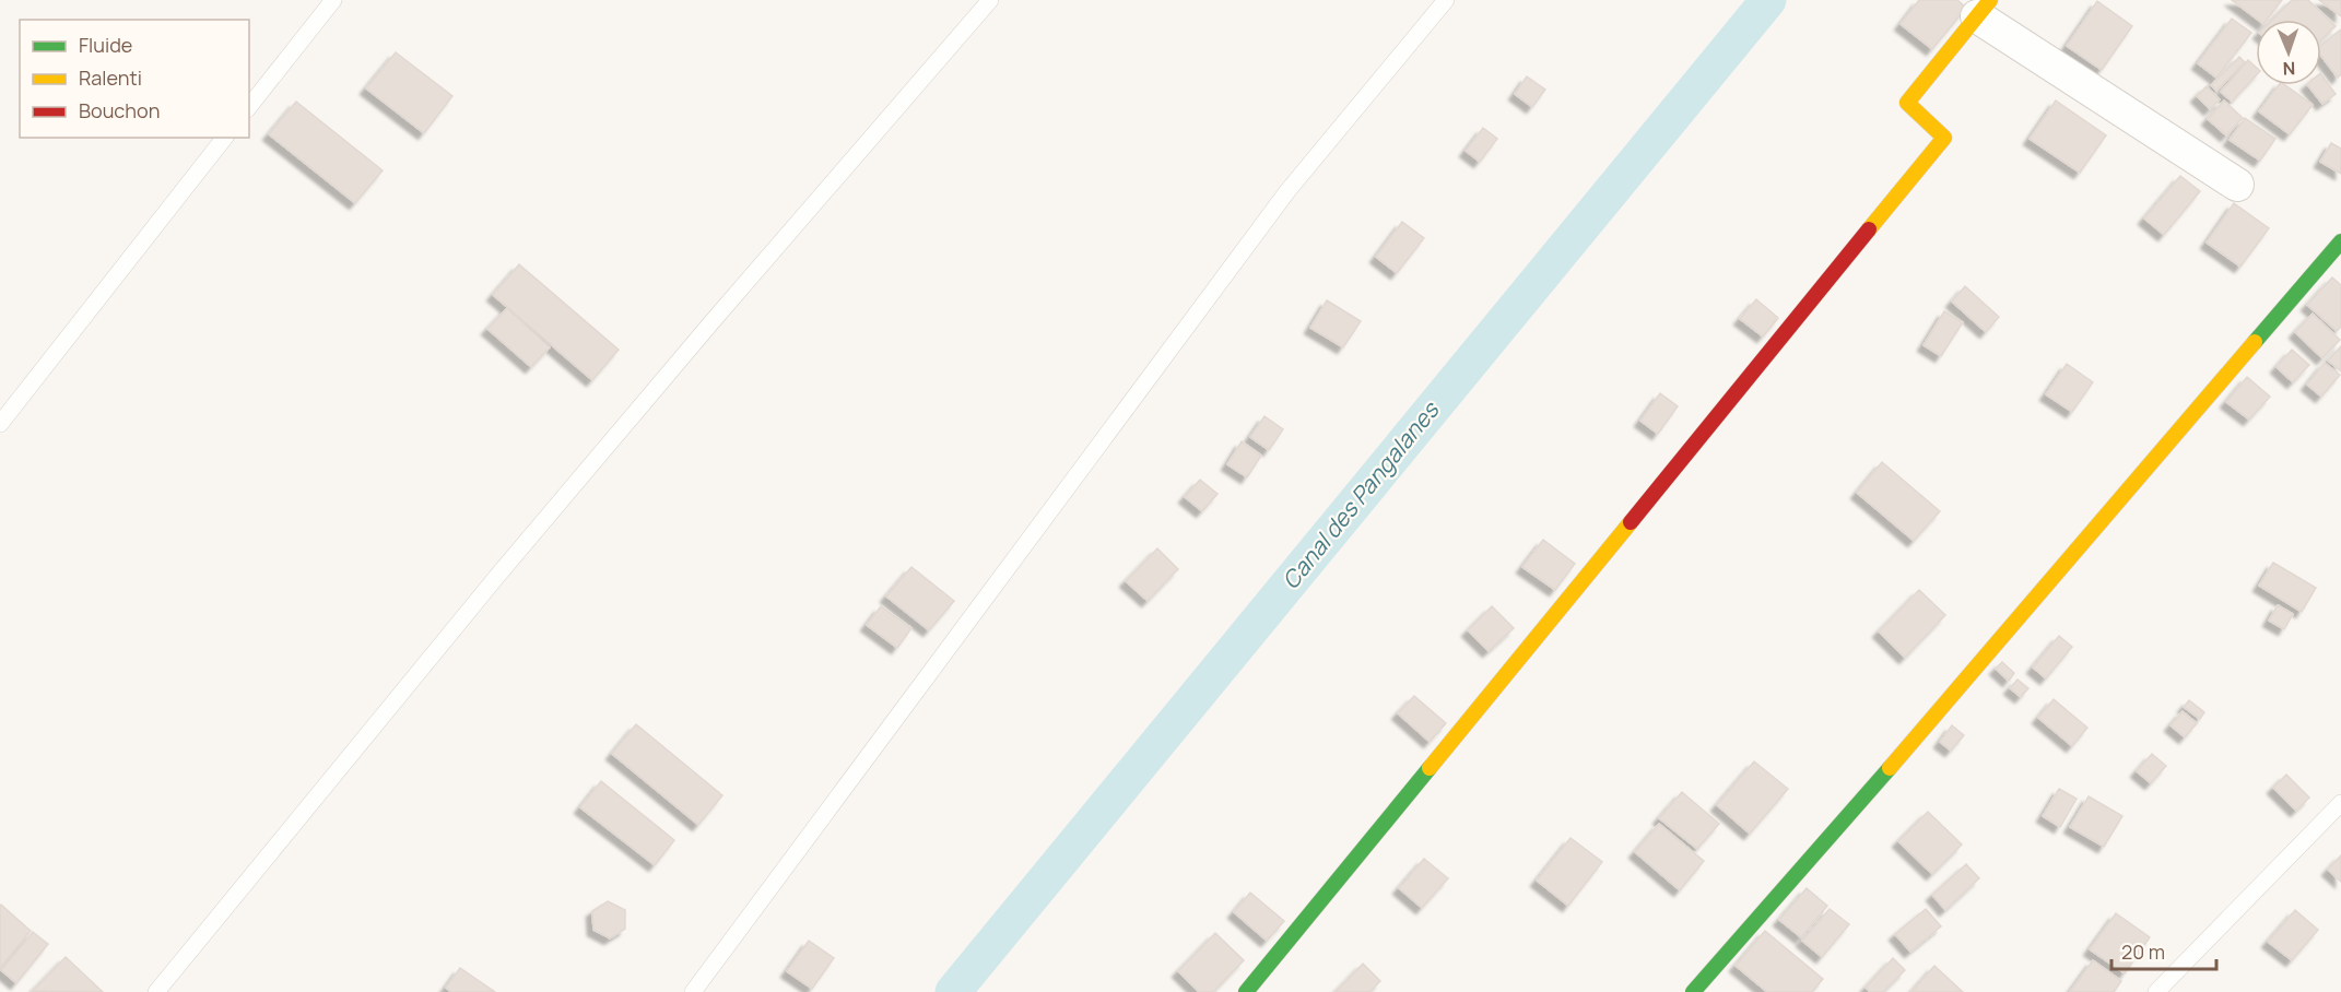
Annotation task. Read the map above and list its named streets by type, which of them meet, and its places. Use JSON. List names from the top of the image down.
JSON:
{
  "water": ["Canal des Pangalanes"],
  "legend": ["Fluide", "Ralenti", "Bouchon"],
  "scale_bar": "20 m",
  "north": "bottom"
}
